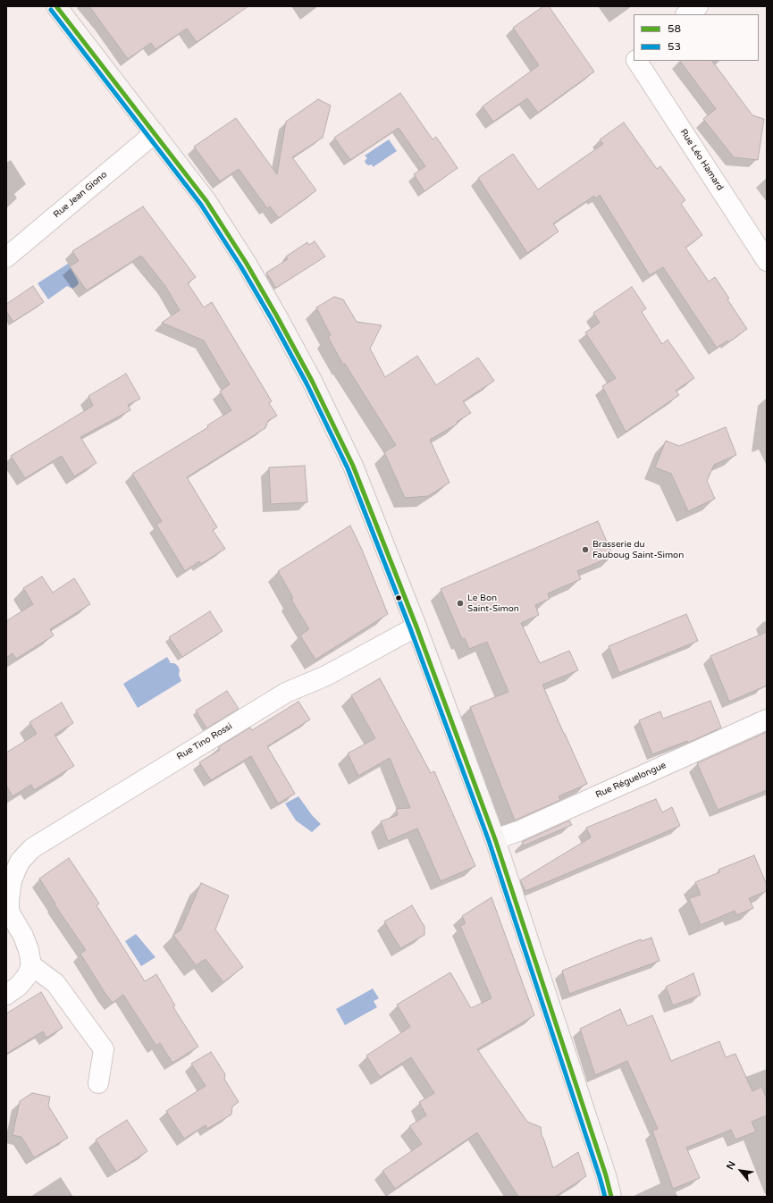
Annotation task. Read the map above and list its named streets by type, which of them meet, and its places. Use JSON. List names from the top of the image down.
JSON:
{
  "streets": {
    "street": [
      "Rue Léo Hamard",
      "Rue Jean Giono",
      "Rue Tino Rossi",
      "Rue Réguelongue"
    ]
  },
  "places": ["Brasserie du Fauboug Saint-Simon", "Le Bon Saint-Simon"],
  "lines": ["transit line 58", "transit line 53"],
  "legend": ["58", "53"],
  "north": "top left"
}
